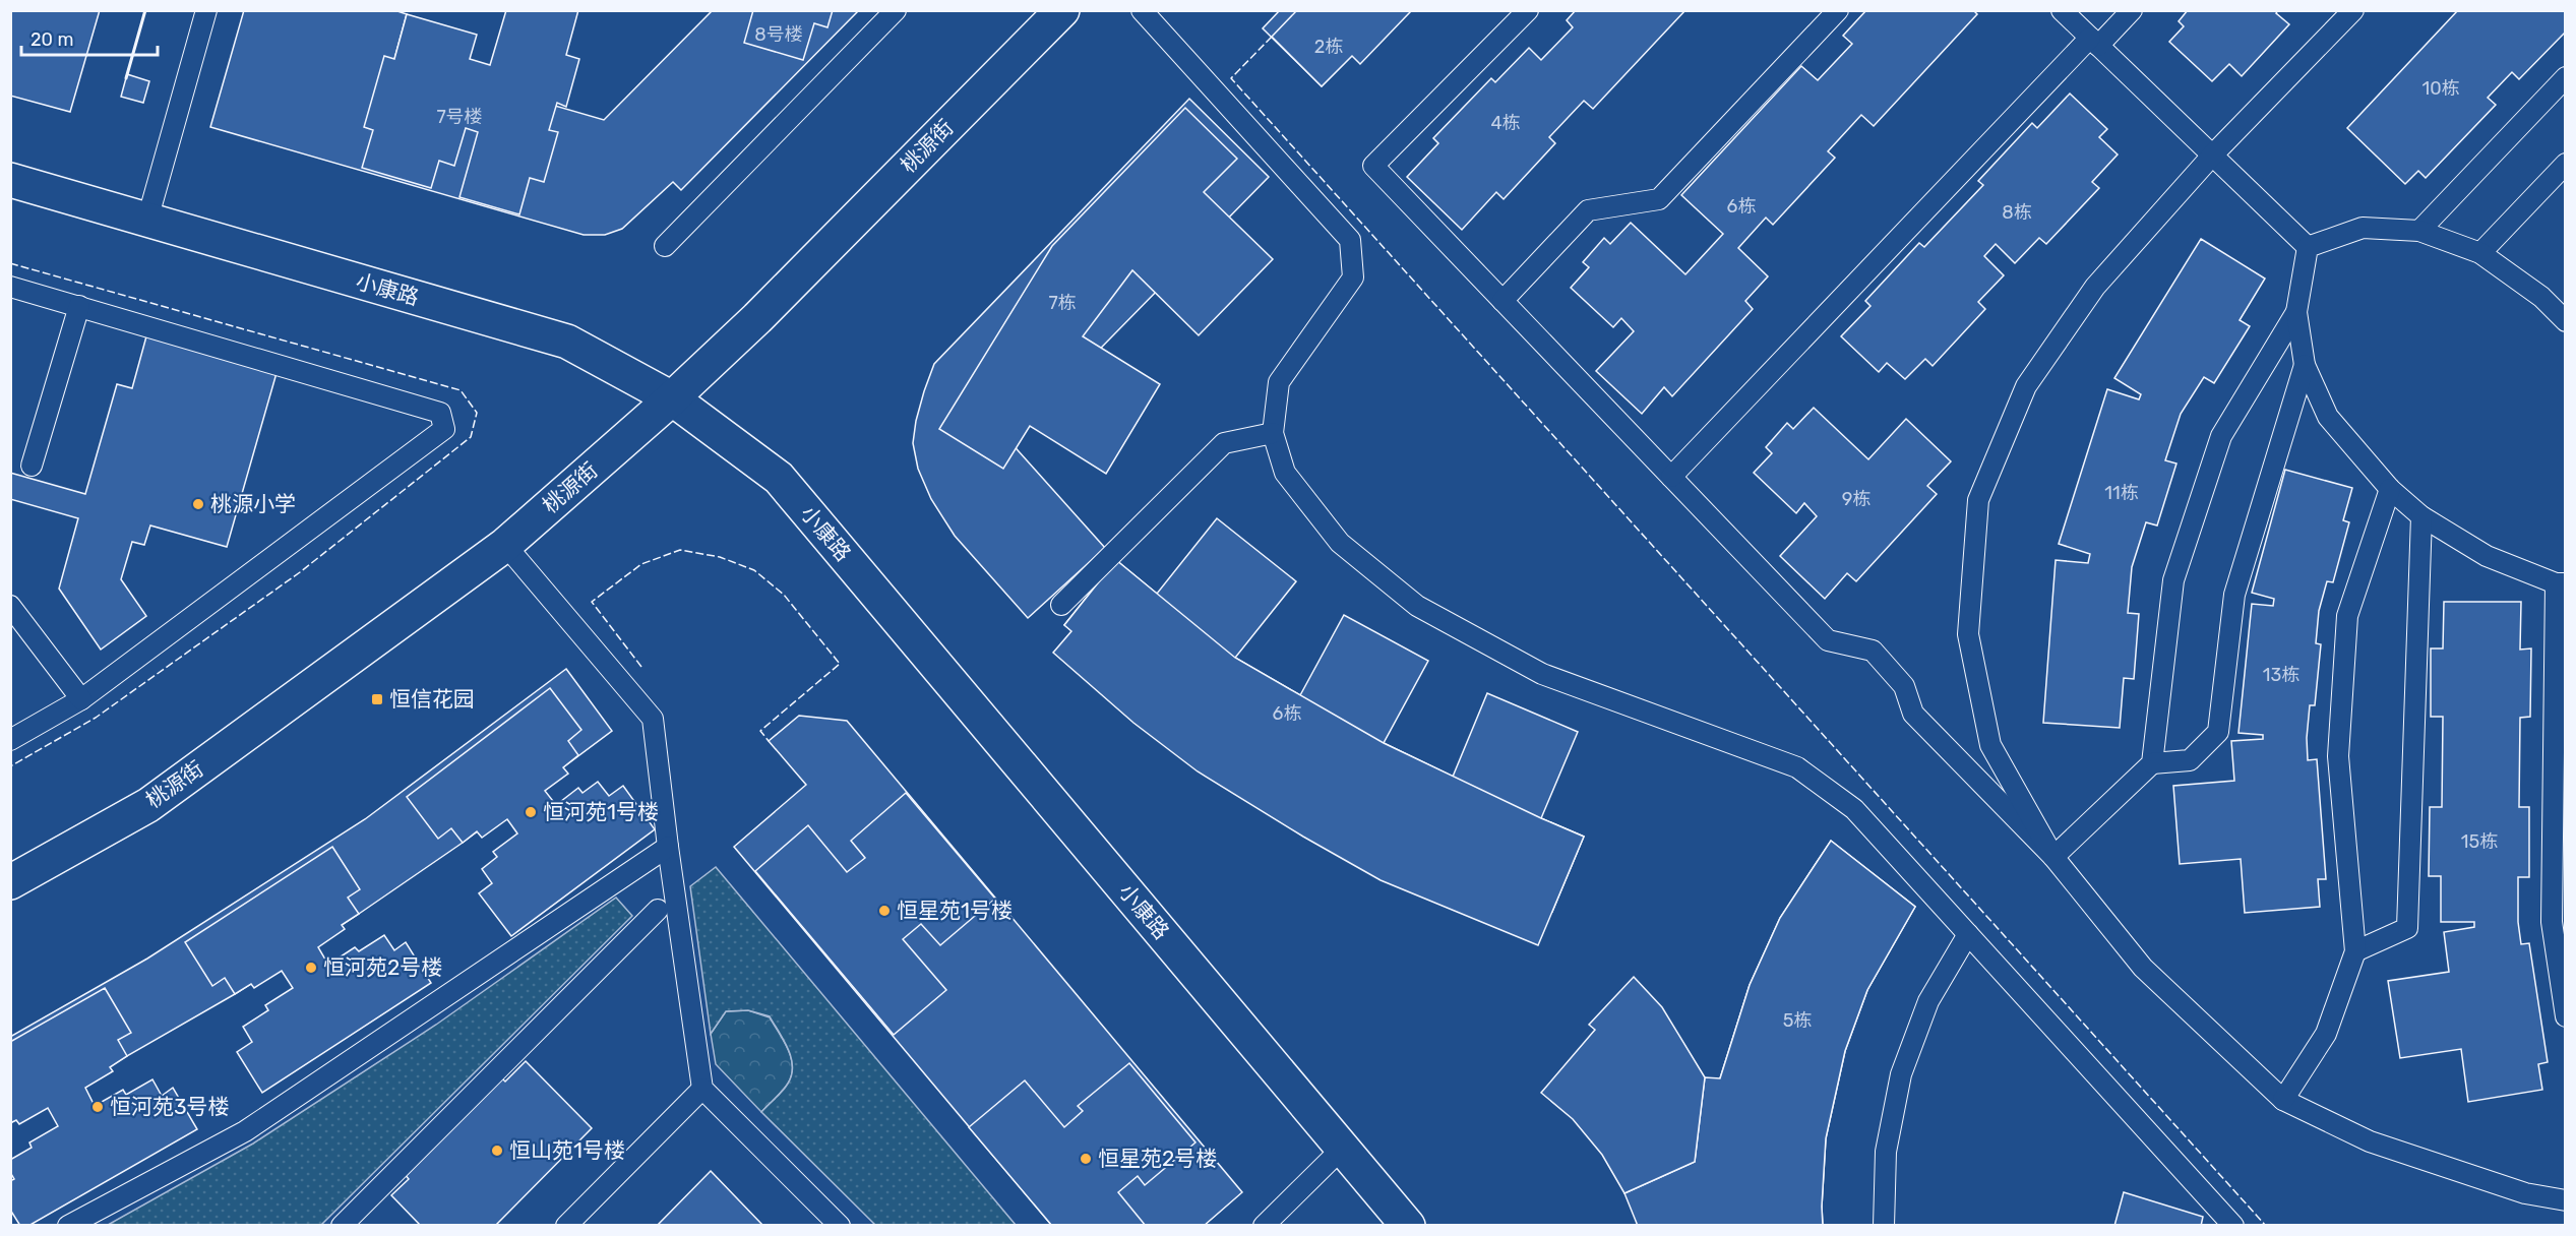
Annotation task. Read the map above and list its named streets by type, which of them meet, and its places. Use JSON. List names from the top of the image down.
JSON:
{
  "streets": {
    "street": ["桃源街", "小康路"]
  },
  "crossings": [
    ["桃源街", "小康路"]
  ],
  "places": {
    "other": [
      "桃源小学",
      "恒河苑1号楼",
      "恒星苑1号楼",
      "恒河苑2号楼",
      "恒河苑3号楼",
      "恒山苑1号楼",
      "恒星苑2号楼"
    ],
    "transit": ["恒信花园"]
  },
  "house_numbers": [
    "8号楼",
    "2栋",
    "10栋",
    "7号楼",
    "4栋",
    "6栋",
    "8栋",
    "7栋",
    "11栋",
    "9栋",
    "13栋",
    "6栋",
    "15栋",
    "5栋"
  ],
  "scale_bar": "20 m"
}
